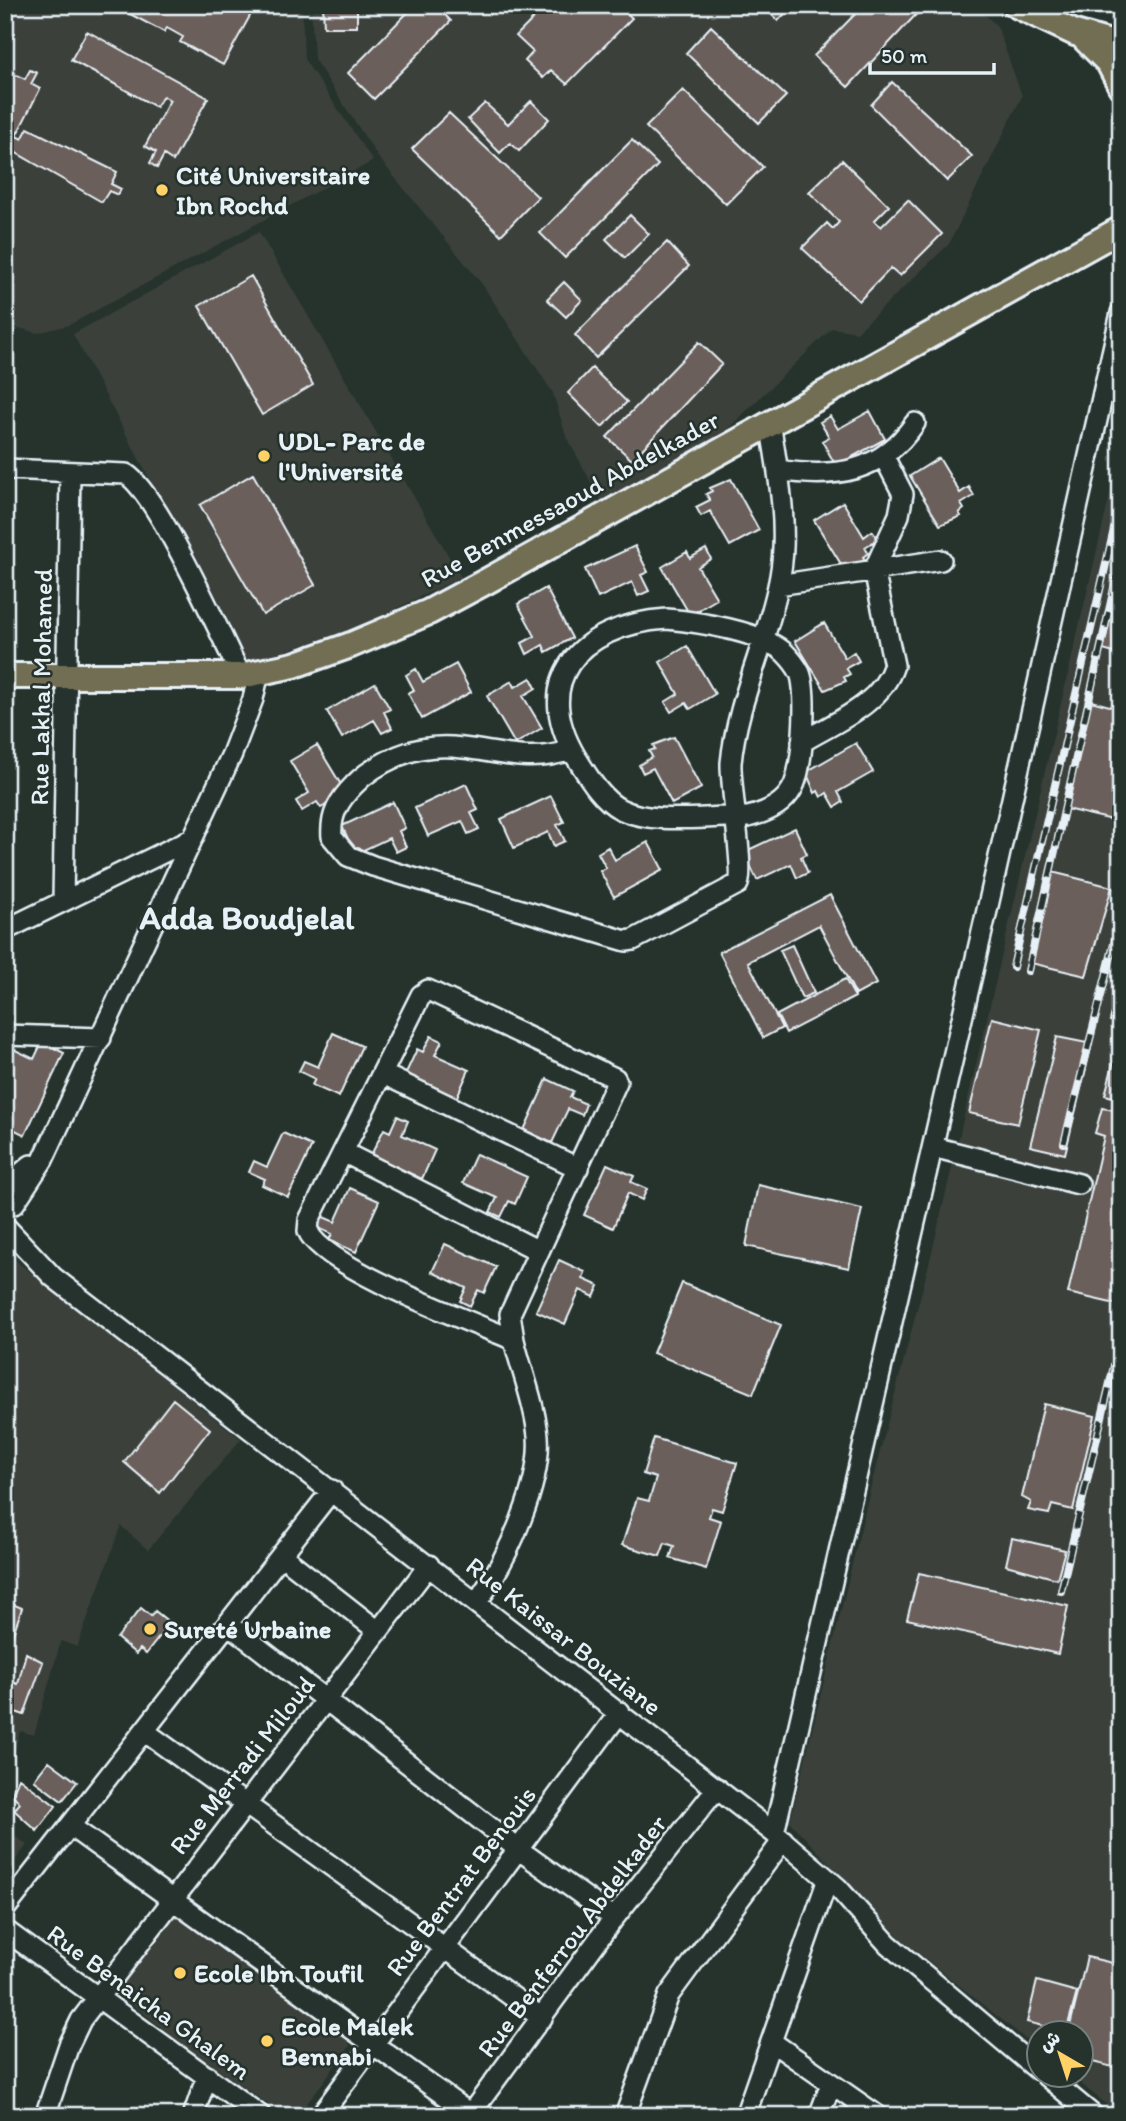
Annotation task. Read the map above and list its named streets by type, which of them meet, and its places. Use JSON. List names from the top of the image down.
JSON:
{
  "streets": {
    "main road": ["Rue Benmessaoud Abdelkader"],
    "street": [
      "Rue Lakhal Mohamed",
      "Rue Kaissar Bouziane",
      "Rue Merradi Miloud",
      "Rue Bentrat Benouis",
      "Rue Benferrou Abdelkader",
      "Rue Benaicha Ghalem"
    ]
  },
  "crossings": [
    ["Rue Benmessaoud Abdelkader", "Rue Lakhal Mohamed"],
    ["Rue Kaissar Bouziane", "Rue Merradi Miloud"],
    ["Rue Kaissar Bouziane", "Rue Bentrat Benouis"],
    ["Rue Kaissar Bouziane", "Rue Benferrou Abdelkader"],
    ["Rue Merradi Miloud", "Rue Benaicha Ghalem"]
  ],
  "districts": ["Adda Boudjelal"],
  "places": [
    "Cité Universitaire Ibn Rochd",
    "UDL- Parc de l'Université",
    "Sureté Urbaine",
    "Ecole Ibn Toufil",
    "Ecole Malek Bennabi"
  ],
  "scale_bar": "50 m",
  "north": "top left"
}
